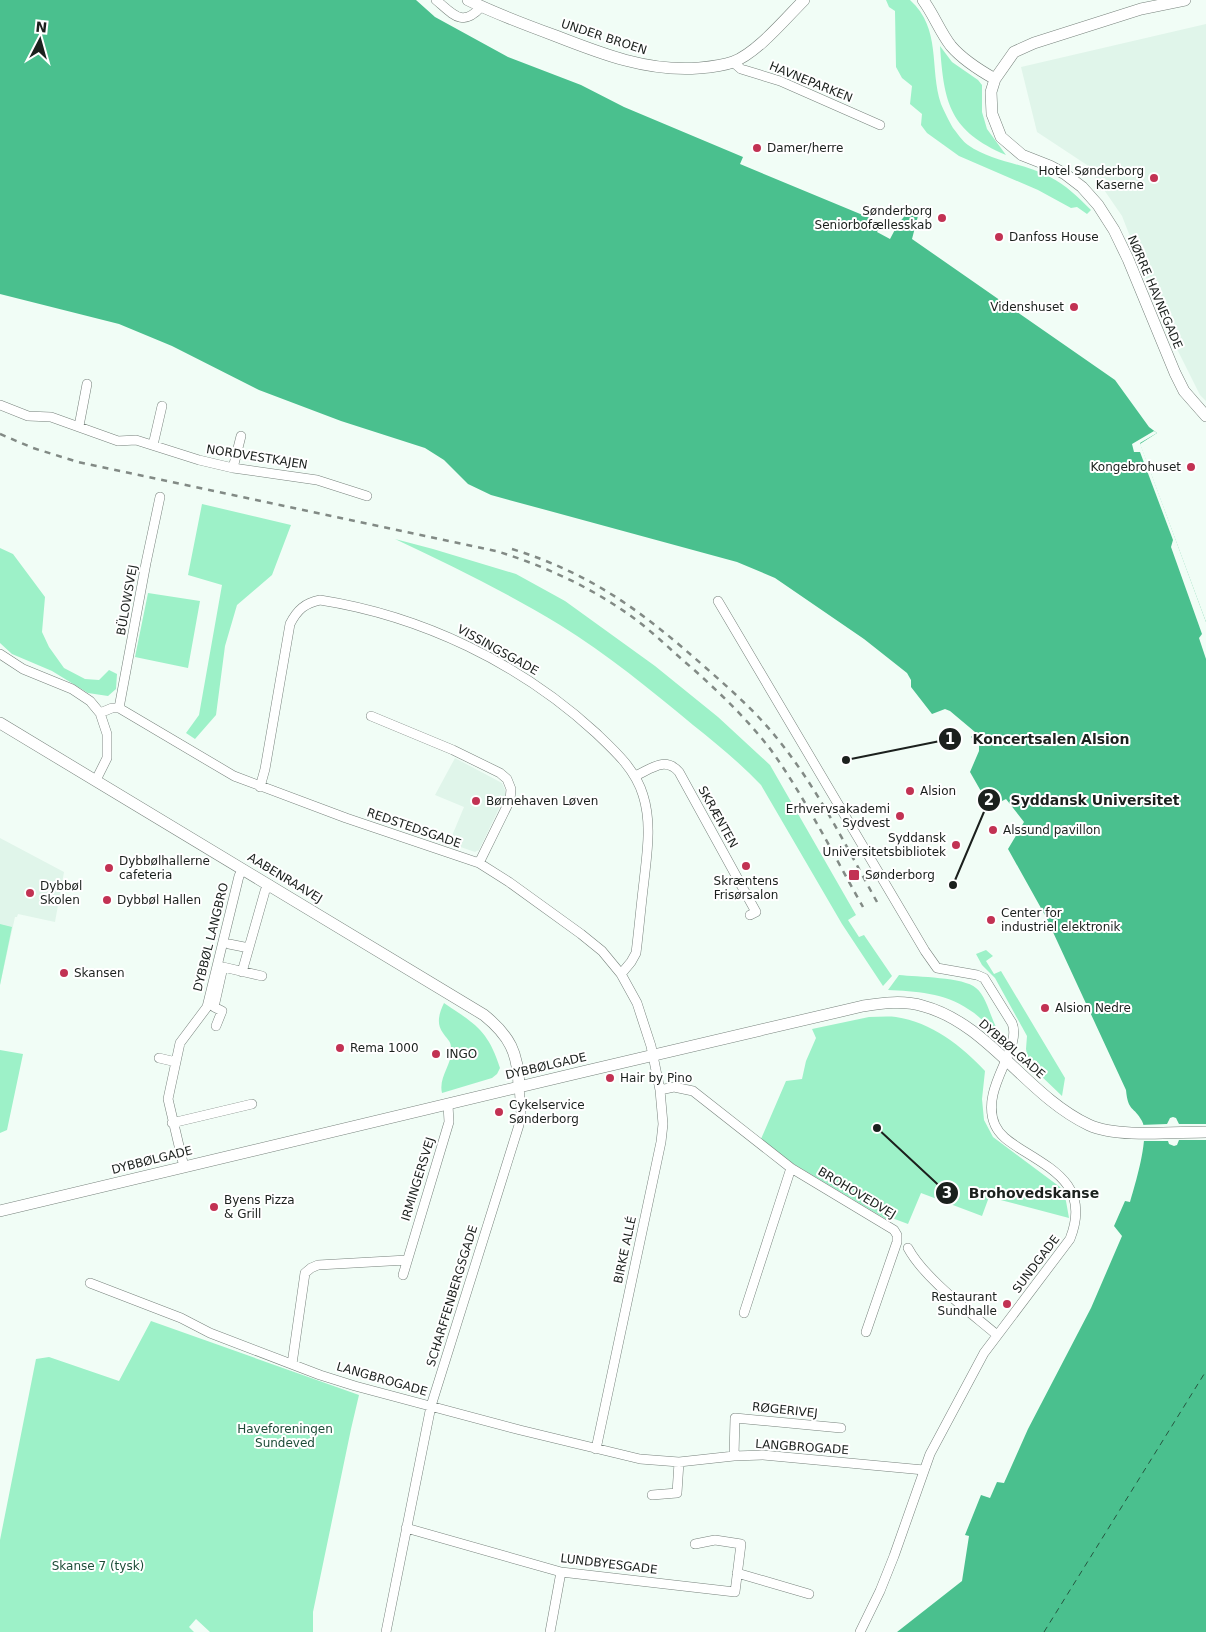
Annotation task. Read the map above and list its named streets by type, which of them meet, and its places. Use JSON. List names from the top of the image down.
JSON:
{
  "streets": {
    "street": [
      "UNDER BROEN",
      "HAVNEPARKEN",
      "NØRRE HAVNEGADE",
      "NORDVESTKAJEN",
      "BÜLOWSVEJ",
      "VISSINGSGADE",
      "SKRÆNTEN",
      "REDSTEDSGADE",
      "AABENRAAVEJ",
      "DYBBØL LANGBRO",
      "DYBBØLGADE",
      "IRMINGERSVEJ",
      "BROHOVEDVEJ",
      "BIRKE ALLÉ",
      "SUNDGADE",
      "SCHARFFENBERGSGADE",
      "LANGBROGADE",
      "RØGERIVEJ",
      "LUNDBYESGADE"
    ]
  },
  "crossings": [
    ["UNDER BROEN", "HAVNEPARKEN"],
    ["BÜLOWSVEJ", "REDSTEDSGADE"],
    ["VISSINGSGADE", "SKRÆNTEN"],
    ["VISSINGSGADE", "REDSTEDSGADE"],
    ["REDSTEDSGADE", "DYBBØLGADE"],
    ["REDSTEDSGADE", "BIRKE ALLÉ"],
    ["AABENRAAVEJ", "DYBBØL LANGBRO"],
    ["AABENRAAVEJ", "DYBBØLGADE"],
    ["AABENRAAVEJ", "SCHARFFENBERGSGADE"],
    ["DYBBØL LANGBRO", "DYBBØLGADE"],
    ["DYBBØLGADE", "IRMINGERSVEJ"],
    ["DYBBØLGADE", "BIRKE ALLÉ"],
    ["DYBBØLGADE", "SUNDGADE"],
    ["DYBBØLGADE", "SCHARFFENBERGSGADE"],
    ["BROHOVEDVEJ", "BIRKE ALLÉ"],
    ["BIRKE ALLÉ", "LANGBROGADE"],
    ["SUNDGADE", "LANGBROGADE"],
    ["SCHARFFENBERGSGADE", "LANGBROGADE"],
    ["SCHARFFENBERGSGADE", "LUNDBYESGADE"],
    ["LANGBROGADE", "RØGERIVEJ"]
  ],
  "parks": ["Haveforeningen Sundeved", "Skanse 7 (tysk)"],
  "places": {
    "other": [
      "Damer/herre",
      "Hotel Sønderborg Kaserne",
      "Sønderborg Seniorbofællesskab",
      "Danfoss House",
      "Videnshuset",
      "Kongebrohuset",
      "Koncertsalen Alsion",
      "Alsion",
      "Børnehaven Løven",
      "Erhvervsakademi Sydvest",
      "Alssund pavillon",
      "Syddansk Universitetsbibliotek",
      "Skræntens Frisørsalon",
      "Dybbølhallerne cafeteria",
      "Syddansk Universitet",
      "Dybbøl Skolen",
      "Dybbøl Hallen",
      "Center for industriel elektronik",
      "Skansen",
      "Alsion Nedre",
      "Rema 1000",
      "INGO",
      "Hair by Pino",
      "Cykelservice Sønderborg",
      "Brohovedskanse",
      "Byens Pizza & Grill",
      "Restaurant Sundhalle"
    ],
    "transit": ["Sønderborg"]
  },
  "north": "top"
}
